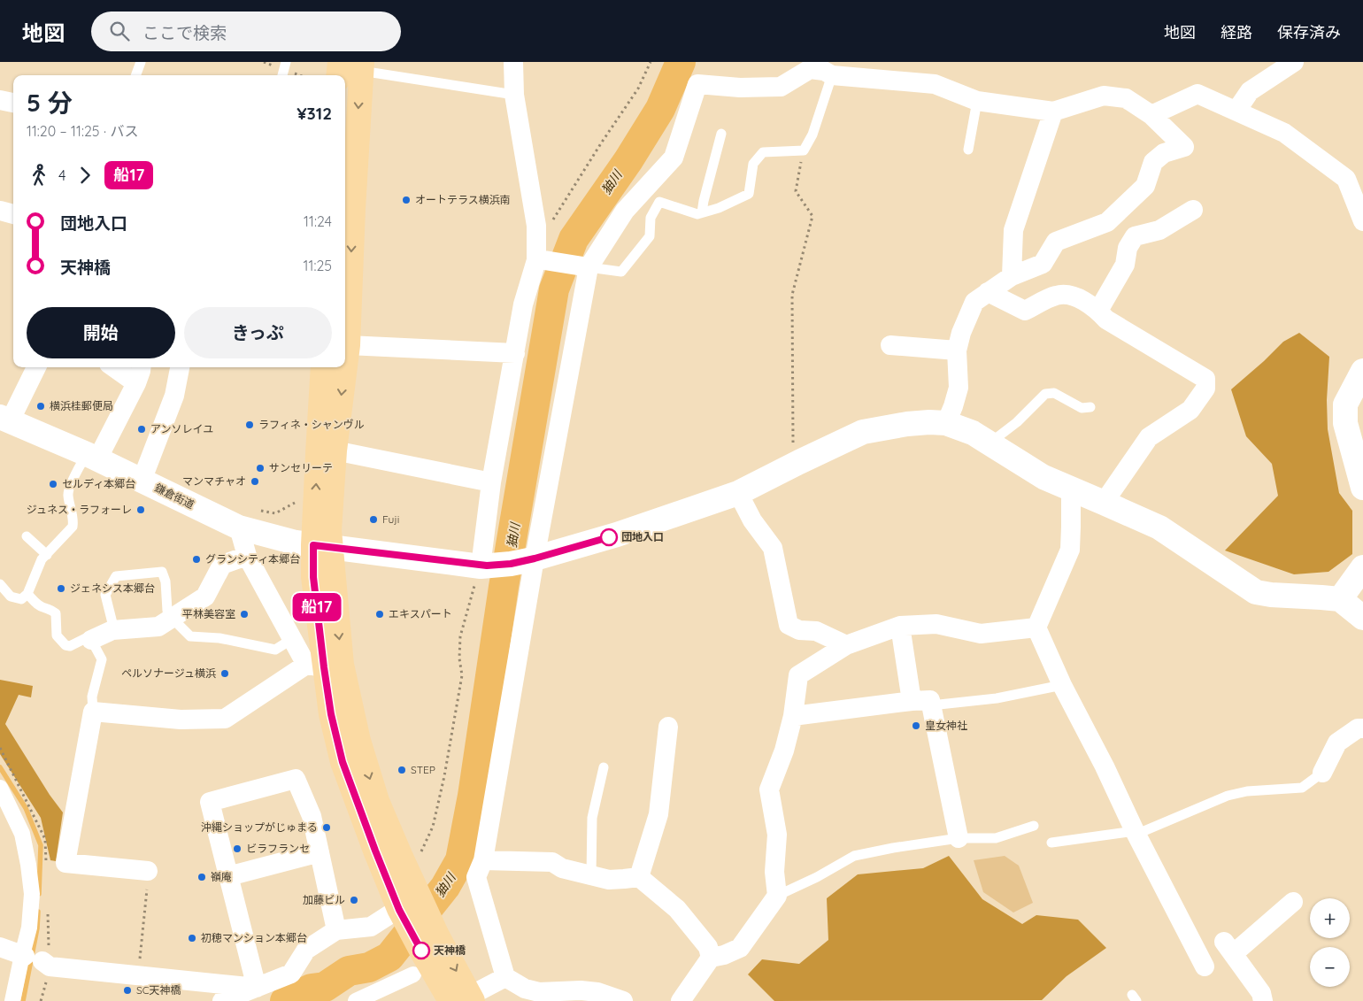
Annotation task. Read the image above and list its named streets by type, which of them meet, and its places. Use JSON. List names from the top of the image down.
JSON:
{
  "streets": {
    "street": ["鎌倉街道"]
  },
  "water": ["㹨川"],
  "places": [
    "オートテラス横浜南",
    "横浜桂郵便局",
    "ラフィネ・シャンヴル",
    "アンソレイユ",
    "サンセリーテ",
    "マンマチャオ",
    "セルディ本郷台",
    "ジュネス・ラフォーレ",
    "Fuji",
    "団地入口",
    "グランシティ本郷台",
    "ジェネシス本郷台",
    "平林美容室",
    "エキスパート",
    "ペルソナージュ横浜",
    "皇女神社",
    "STEP",
    "沖縄ショップがじゅまる",
    "ビラフランセ",
    "嶺庵",
    "加藤ビル",
    "初穂マンション本郷台",
    "天神橋",
    "SC天神橋"
  ],
  "lines": ["bus line 船17"],
  "page": {
    "header": "地図",
    "search": "ここで検索",
    "nav": ["地図", "経路", "保存済み"],
    "on_map": "船17",
    "heading": ["5 分", "11:20 – 11:25 · バス", "¥312"],
    "legs": ["4", "船17"],
    "list": [
      {
        "name": "団地入口",
        "value": "11:24"
      },
      {
        "name": "天神橋",
        "value": "11:25"
      }
    ],
    "buttons": ["開始", "きっぷ"],
    "map_buttons": ["+", "−"]
  }
}
